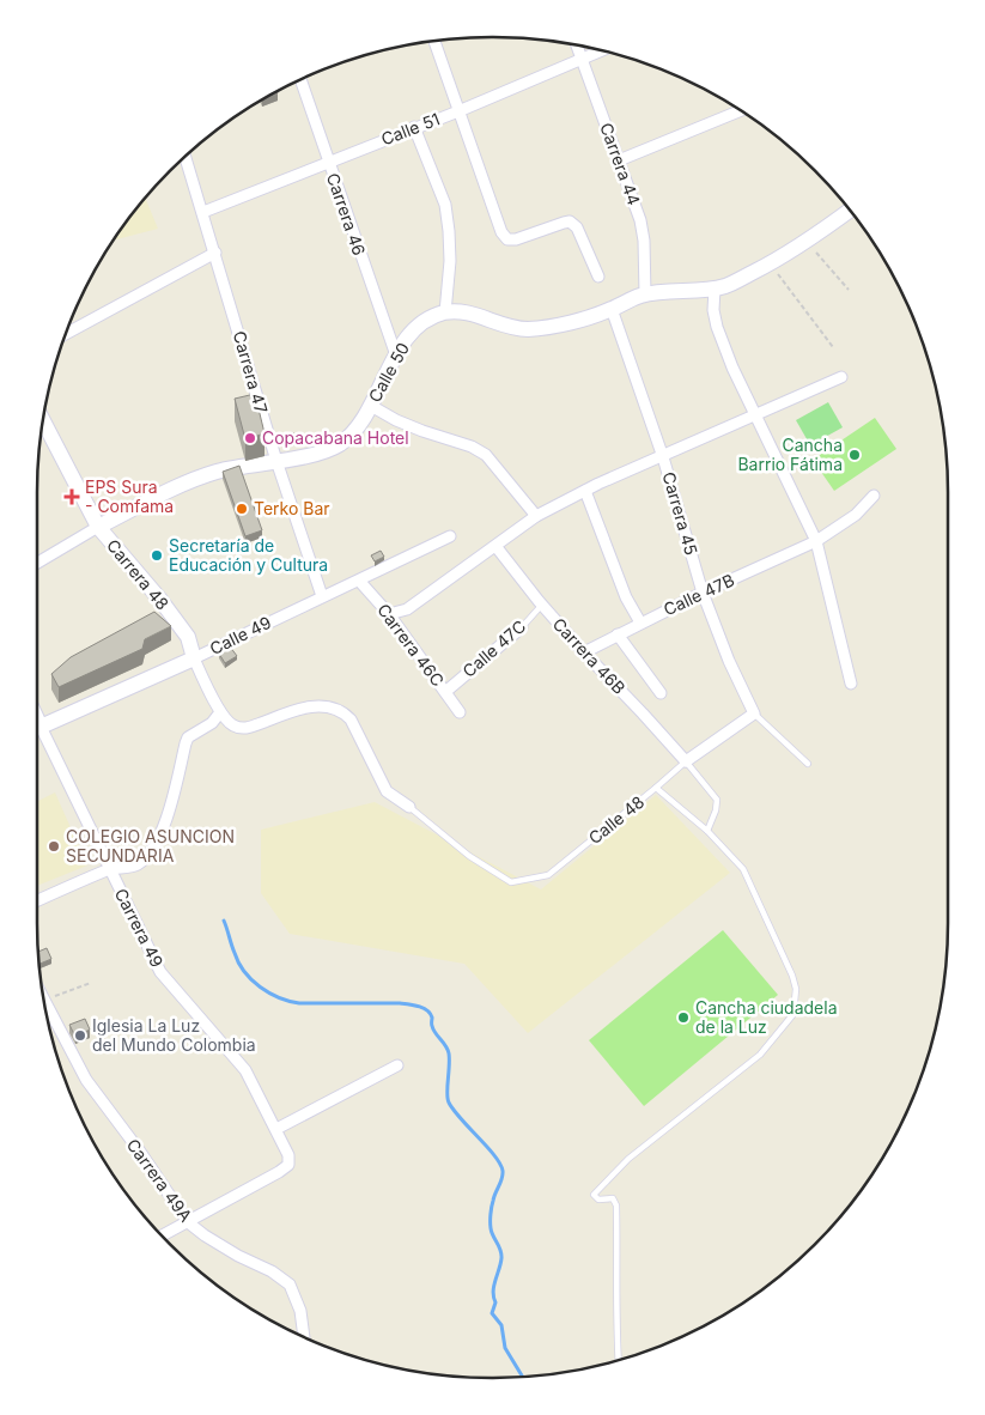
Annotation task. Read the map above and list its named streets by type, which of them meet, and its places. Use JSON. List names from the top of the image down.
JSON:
{
  "streets": {
    "street": [
      "Calle 51",
      "Carrera 44",
      "Carrera 46",
      "Carrera 47",
      "Calle 50",
      "Carrera 45",
      "Carrera 48",
      "Calle 47B",
      "Calle 49",
      "Carrera 46C",
      "Calle 47C",
      "Carrera 46B",
      "Carrera 49",
      "Carrera 49A"
    ],
    "lane": ["Calle 48"]
  },
  "crossings": [
    ["Calle 51", "Carrera 44"],
    ["Calle 51", "Carrera 46"],
    ["Calle 51", "Carrera 47"],
    ["Carrera 46", "Calle 50"],
    ["Carrera 47", "Calle 50"],
    ["Carrera 47", "Calle 49"],
    ["Calle 50", "Carrera 48"],
    ["Carrera 45", "Calle 47B"],
    ["Carrera 48", "Calle 49"],
    ["Calle 47B", "Carrera 46B"],
    ["Calle 49", "Carrera 46C"],
    ["Carrera 46C", "Calle 47C"],
    ["Calle 47C", "Carrera 46B"],
    ["Carrera 49", "Carrera 49A"]
  ],
  "places": {
    "other": [
      "Copacabana Hotel",
      "Cancha Barrio Fátima",
      "Terko Bar",
      "Secretaría de Educación y Cultura",
      "COLEGIO ASUNCION SECUNDARIA",
      "Cancha ciudadela de la Luz",
      "Iglesia La Luz del Mundo Colombia"
    ],
    "health": ["EPS Sura - Comfama"]
  }
}
